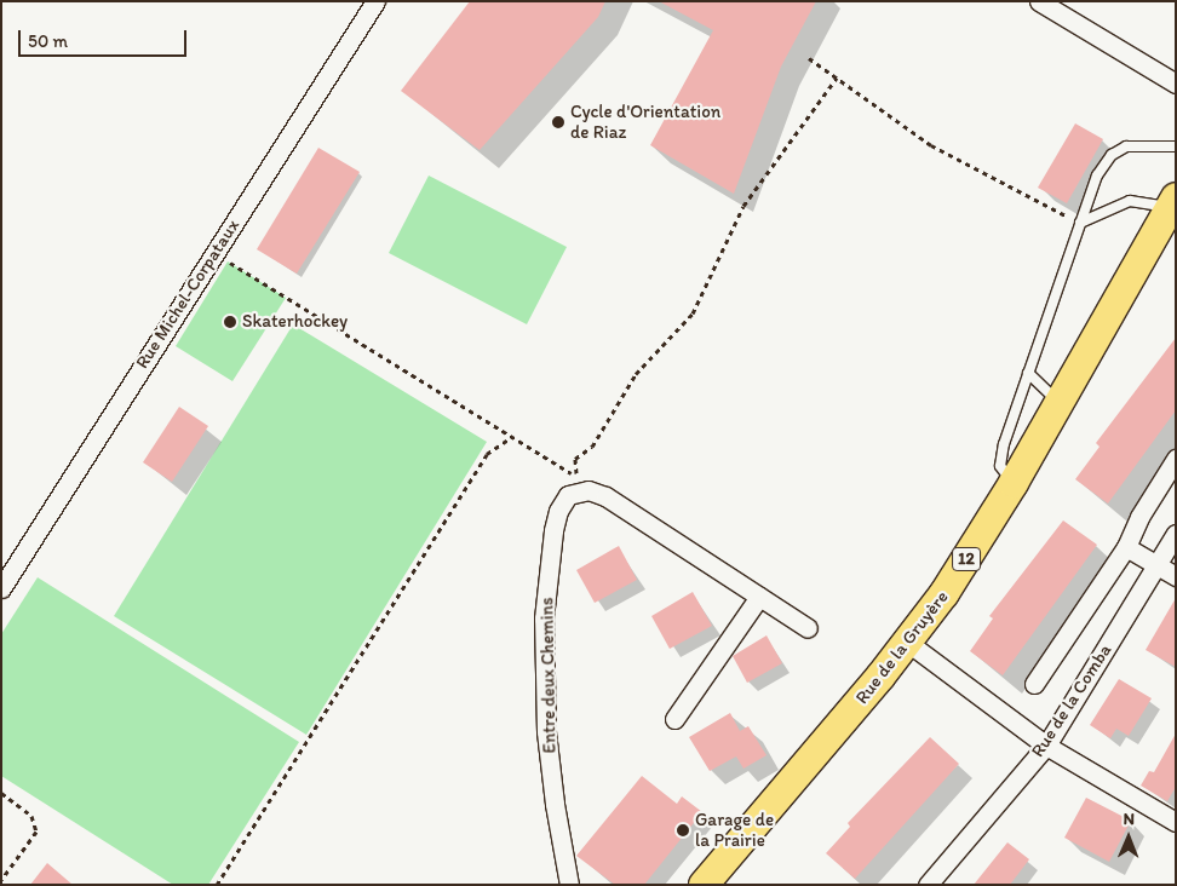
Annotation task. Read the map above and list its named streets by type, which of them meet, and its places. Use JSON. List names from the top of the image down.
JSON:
{
  "streets": {
    "main road": ["12", "Rue de la Gruyère"],
    "street": ["Rue Michel-Corpataux", "Entre deux Chemins", "Rue de la Comba"]
  },
  "places": ["Cycle d'Orientation de Riaz", "Skaterhockey", "Garage de la Prairie"],
  "scale_bar": "50 m",
  "north": "top"
}
